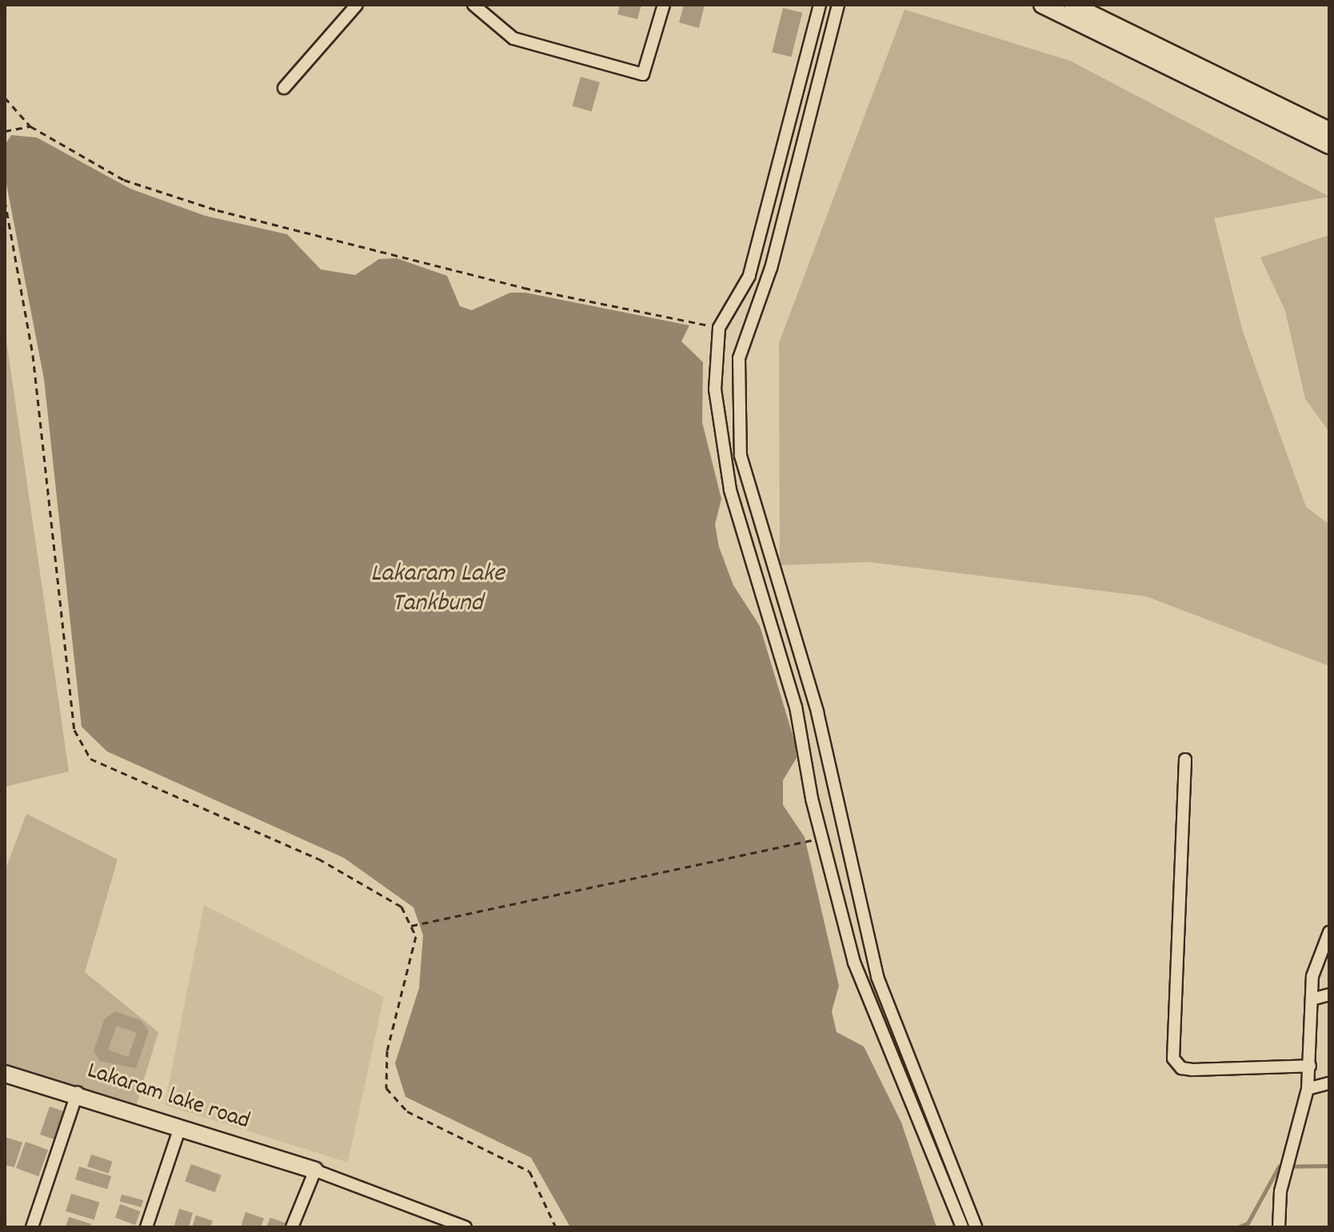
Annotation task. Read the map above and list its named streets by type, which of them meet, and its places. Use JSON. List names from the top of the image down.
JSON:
{
  "streets": {
    "street": ["Lakaram lake road"]
  },
  "water": ["Lakaram Lake Tankbund"]
}
